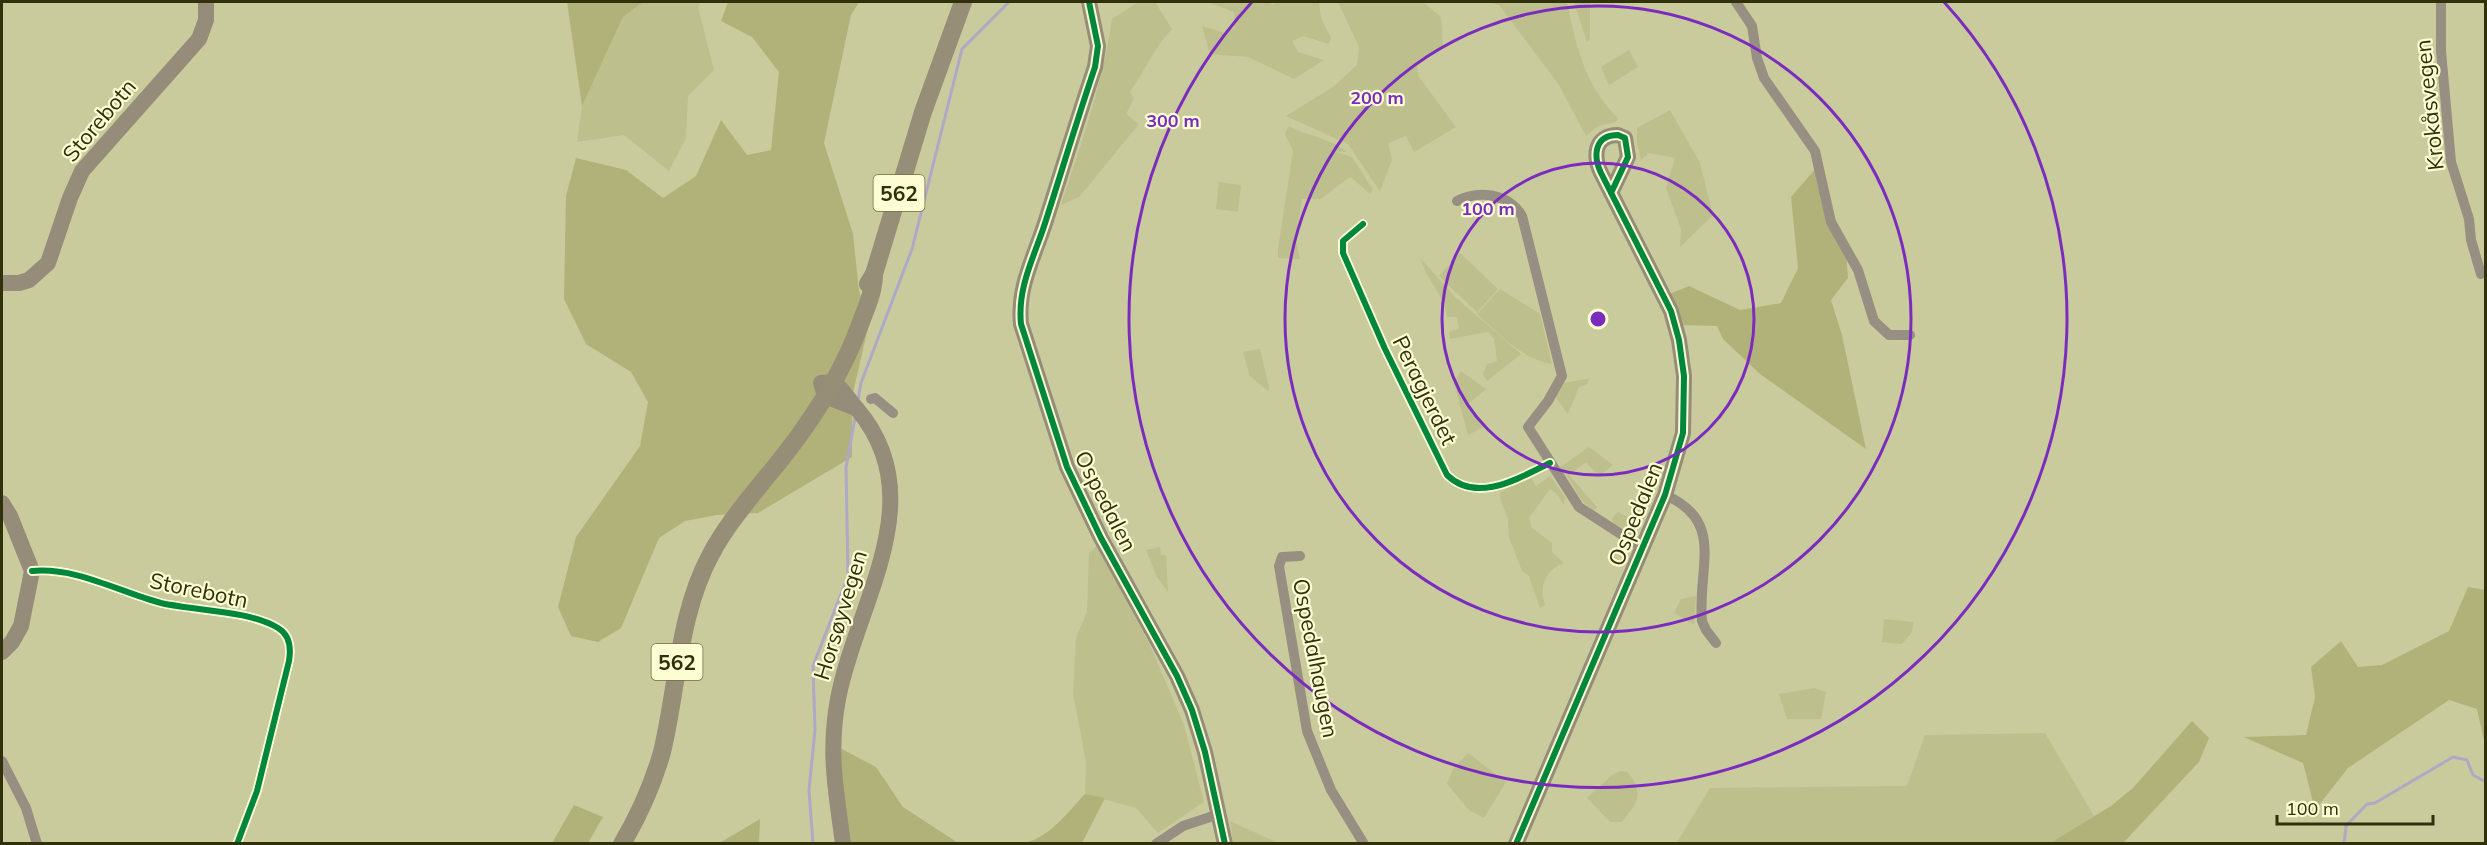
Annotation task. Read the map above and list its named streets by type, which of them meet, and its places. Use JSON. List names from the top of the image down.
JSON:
{
  "streets": {
    "main road": ["562"],
    "street": [
      "Krokåsvegen",
      "Storebotn",
      "Peragjerdet",
      "Ospedalen",
      "Horsøyvegen",
      "Ospedalhaugen"
    ]
  },
  "crossings": [
    ["562", "Horsøyvegen"]
  ],
  "scale_bar": "100 m",
  "rings": ["200 m", "300 m", "100 m"]
}
